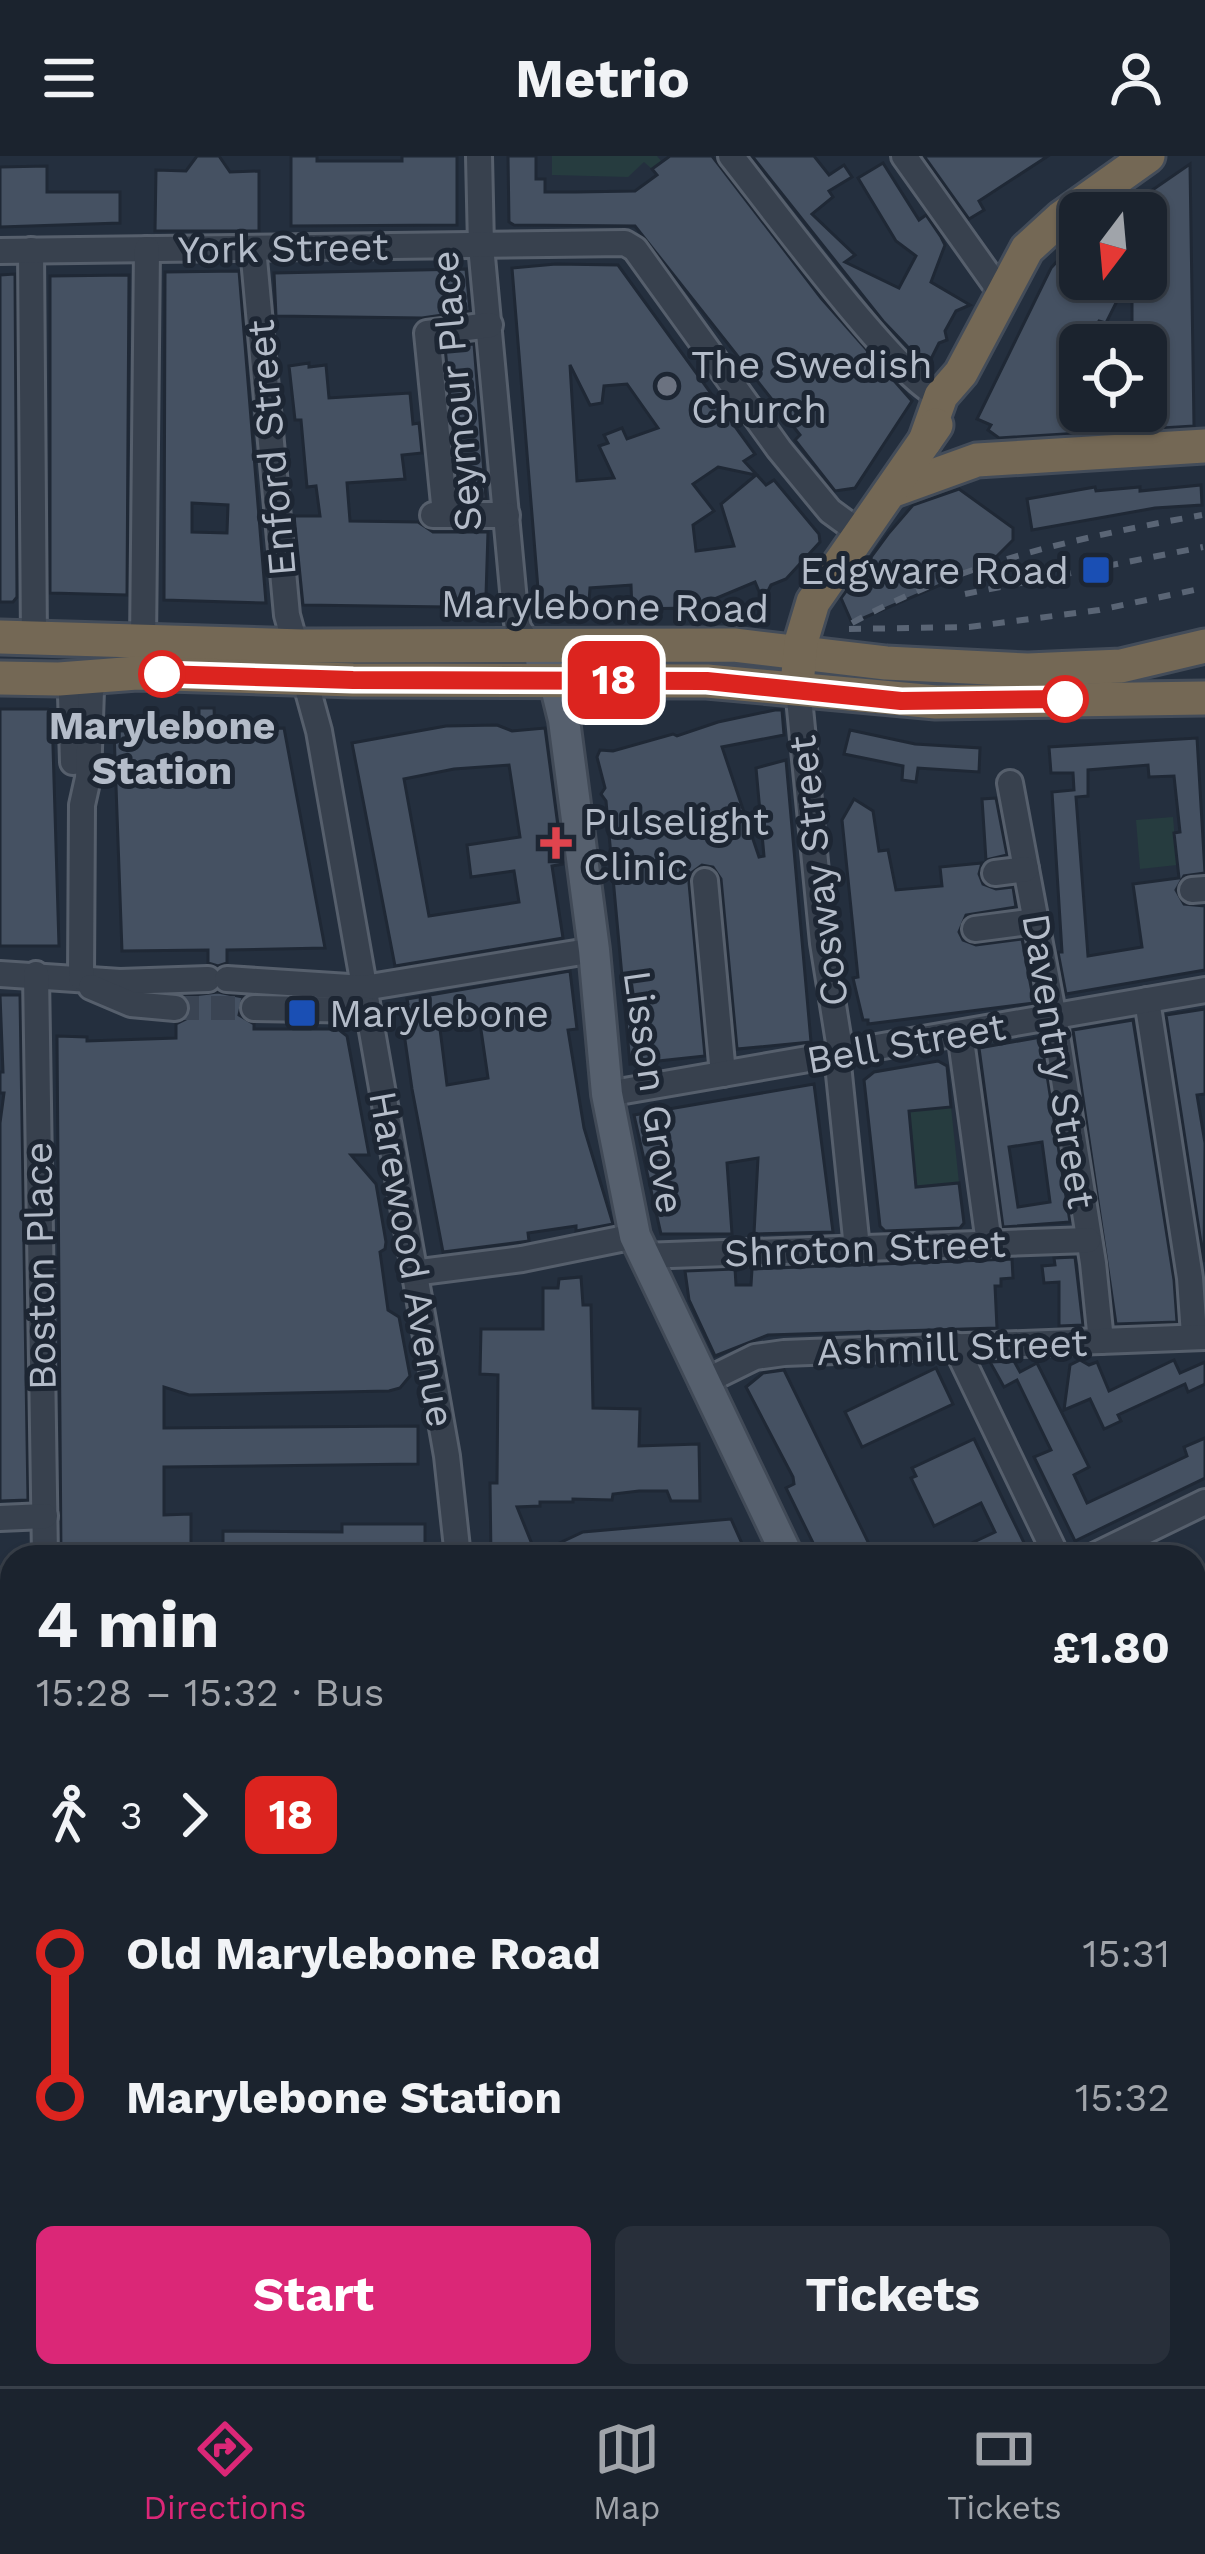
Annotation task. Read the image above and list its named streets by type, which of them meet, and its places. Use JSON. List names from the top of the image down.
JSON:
{
  "streets": {
    "highway": ["Marylebone Road"],
    "main road": ["Seymour Place", "Lisson Grove"],
    "street": [
      "York Street",
      "Enford Street",
      "Cosway Street",
      "Bell Street",
      "Daventry Street",
      "Shroton Street",
      "Harewood Avenue",
      "Boston Place",
      "Ashmill Street"
    ]
  },
  "crossings": [
    ["York Street", "Seymour Place"],
    ["York Street", "Enford Street"],
    ["Seymour Place", "Marylebone Road"],
    ["Seymour Place", "Lisson Grove"],
    ["Enford Street", "Marylebone Road"],
    ["Enford Street", "Harewood Avenue"],
    ["Marylebone Road", "Cosway Street"],
    ["Marylebone Road", "Lisson Grove"],
    ["Marylebone Road", "Harewood Avenue"],
    ["Cosway Street", "Bell Street"],
    ["Cosway Street", "Shroton Street"],
    ["Bell Street", "Daventry Street"],
    ["Bell Street", "Lisson Grove"],
    ["Daventry Street", "Shroton Street"],
    ["Daventry Street", "Ashmill Street"],
    ["Lisson Grove", "Shroton Street"],
    ["Lisson Grove", "Ashmill Street"],
    ["Shroton Street", "Harewood Avenue"]
  ],
  "places": {
    "other": ["The Swedish Church", "Marylebone Station"],
    "transit": ["Edgware Road", "Marylebone"],
    "health": ["Pulselight Clinic"]
  },
  "lines": ["bus line 18"],
  "north": "bottom",
  "page": {
    "header": "Metrio",
    "on_map": "18",
    "heading": ["4 min", "15:28 – 15:32 · Bus", "£1.80"],
    "legs": ["3", "18"],
    "list": [
      {
        "name": "Old Marylebone Road",
        "value": "15:31"
      },
      {
        "name": "Marylebone Station",
        "value": "15:32"
      }
    ],
    "buttons": ["Start", "Tickets"],
    "tabs": ["Directions", "Map", "Tickets"]
  }
}
